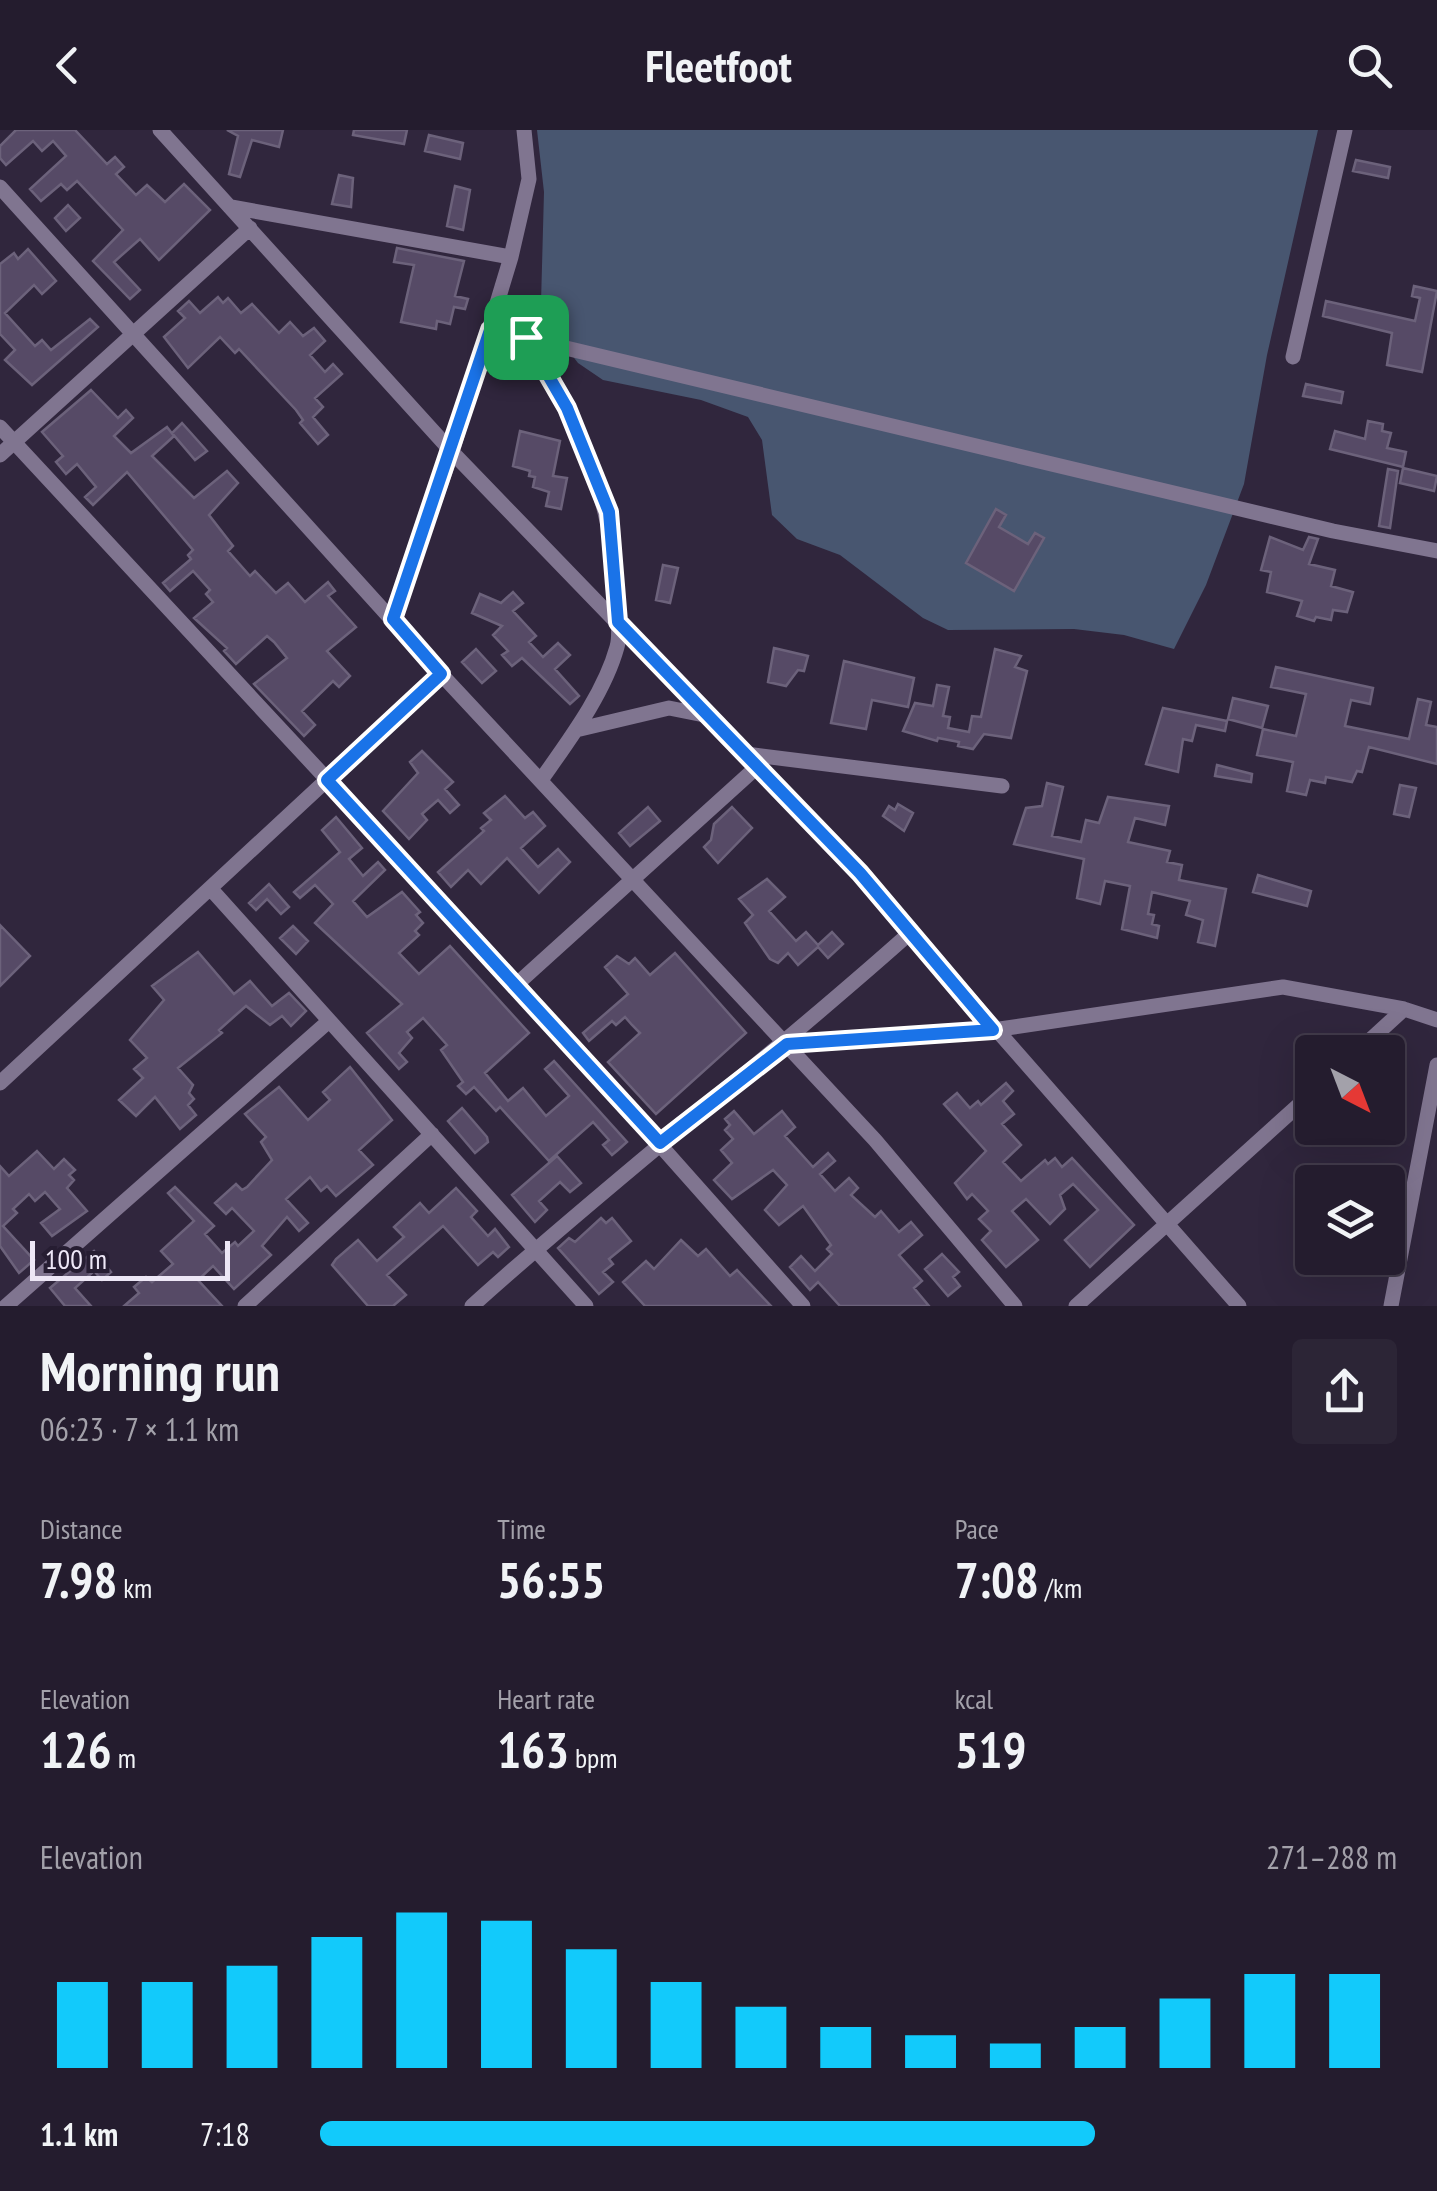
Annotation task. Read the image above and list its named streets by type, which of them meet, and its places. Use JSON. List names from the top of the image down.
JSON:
{
  "scale_bar": "100 m",
  "north": "bottom right",
  "page": {
    "header": "Fleetfoot",
    "scale": "100 m",
    "heading": ["Morning run", "06:23 · 7 × 1.1 km"],
    "stats": [
      ["Distance", "7.98 km"],
      ["Time", "56:55"],
      ["Pace", "7:08 /km"],
      ["Elevation", "126 m"],
      ["Heart rate", "163 bpm"],
      ["kcal", "519"]
    ],
    "chart": ["Elevation", "271–288 m"],
    "list": [
      {
        "name": "1.1 km",
        "note": "7:18"
      }
    ]
  }
}
